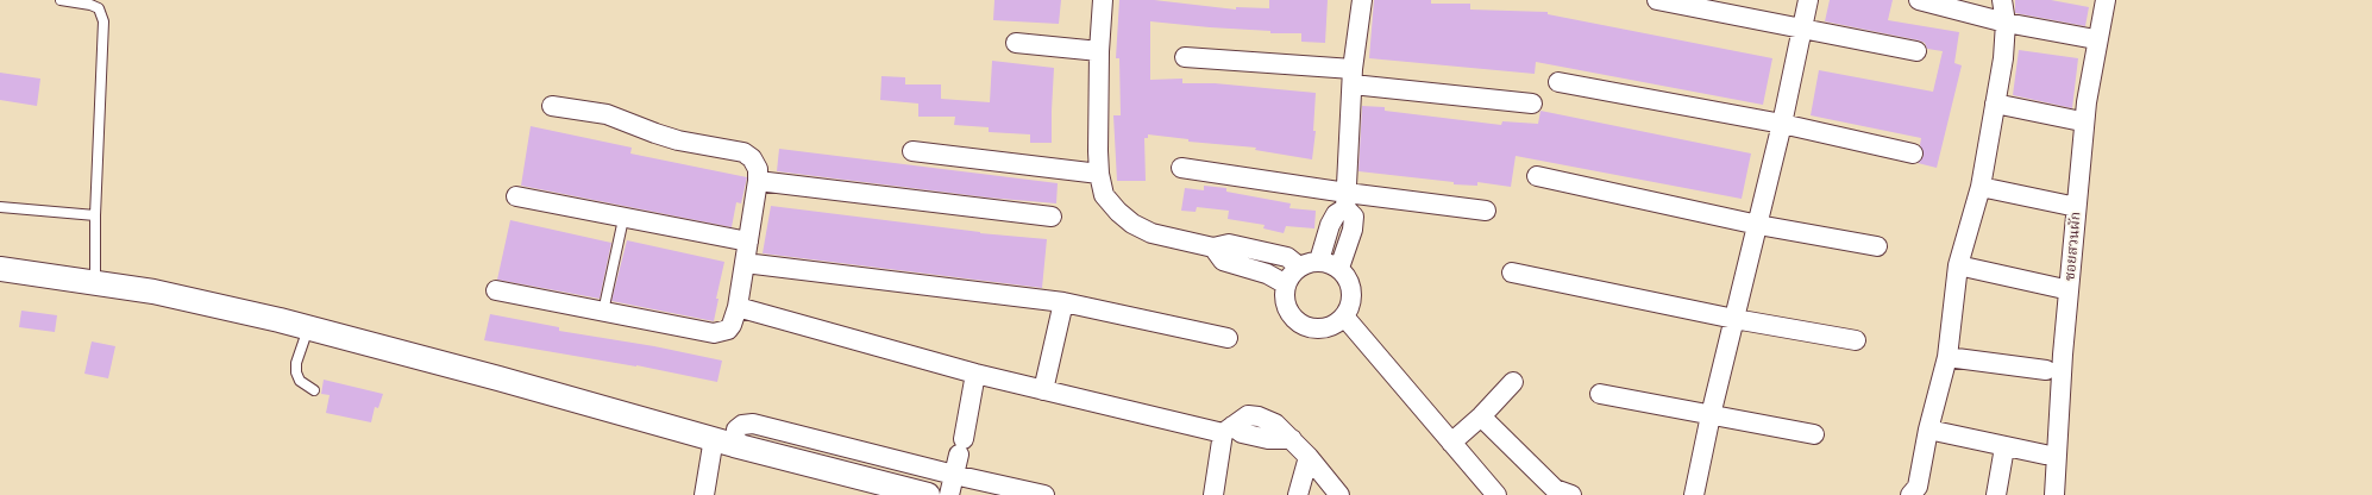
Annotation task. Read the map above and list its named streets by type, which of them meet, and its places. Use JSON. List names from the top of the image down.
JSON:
{
  "streets": {
    "street": ["ซอยสวนผัก"]
  }
}
